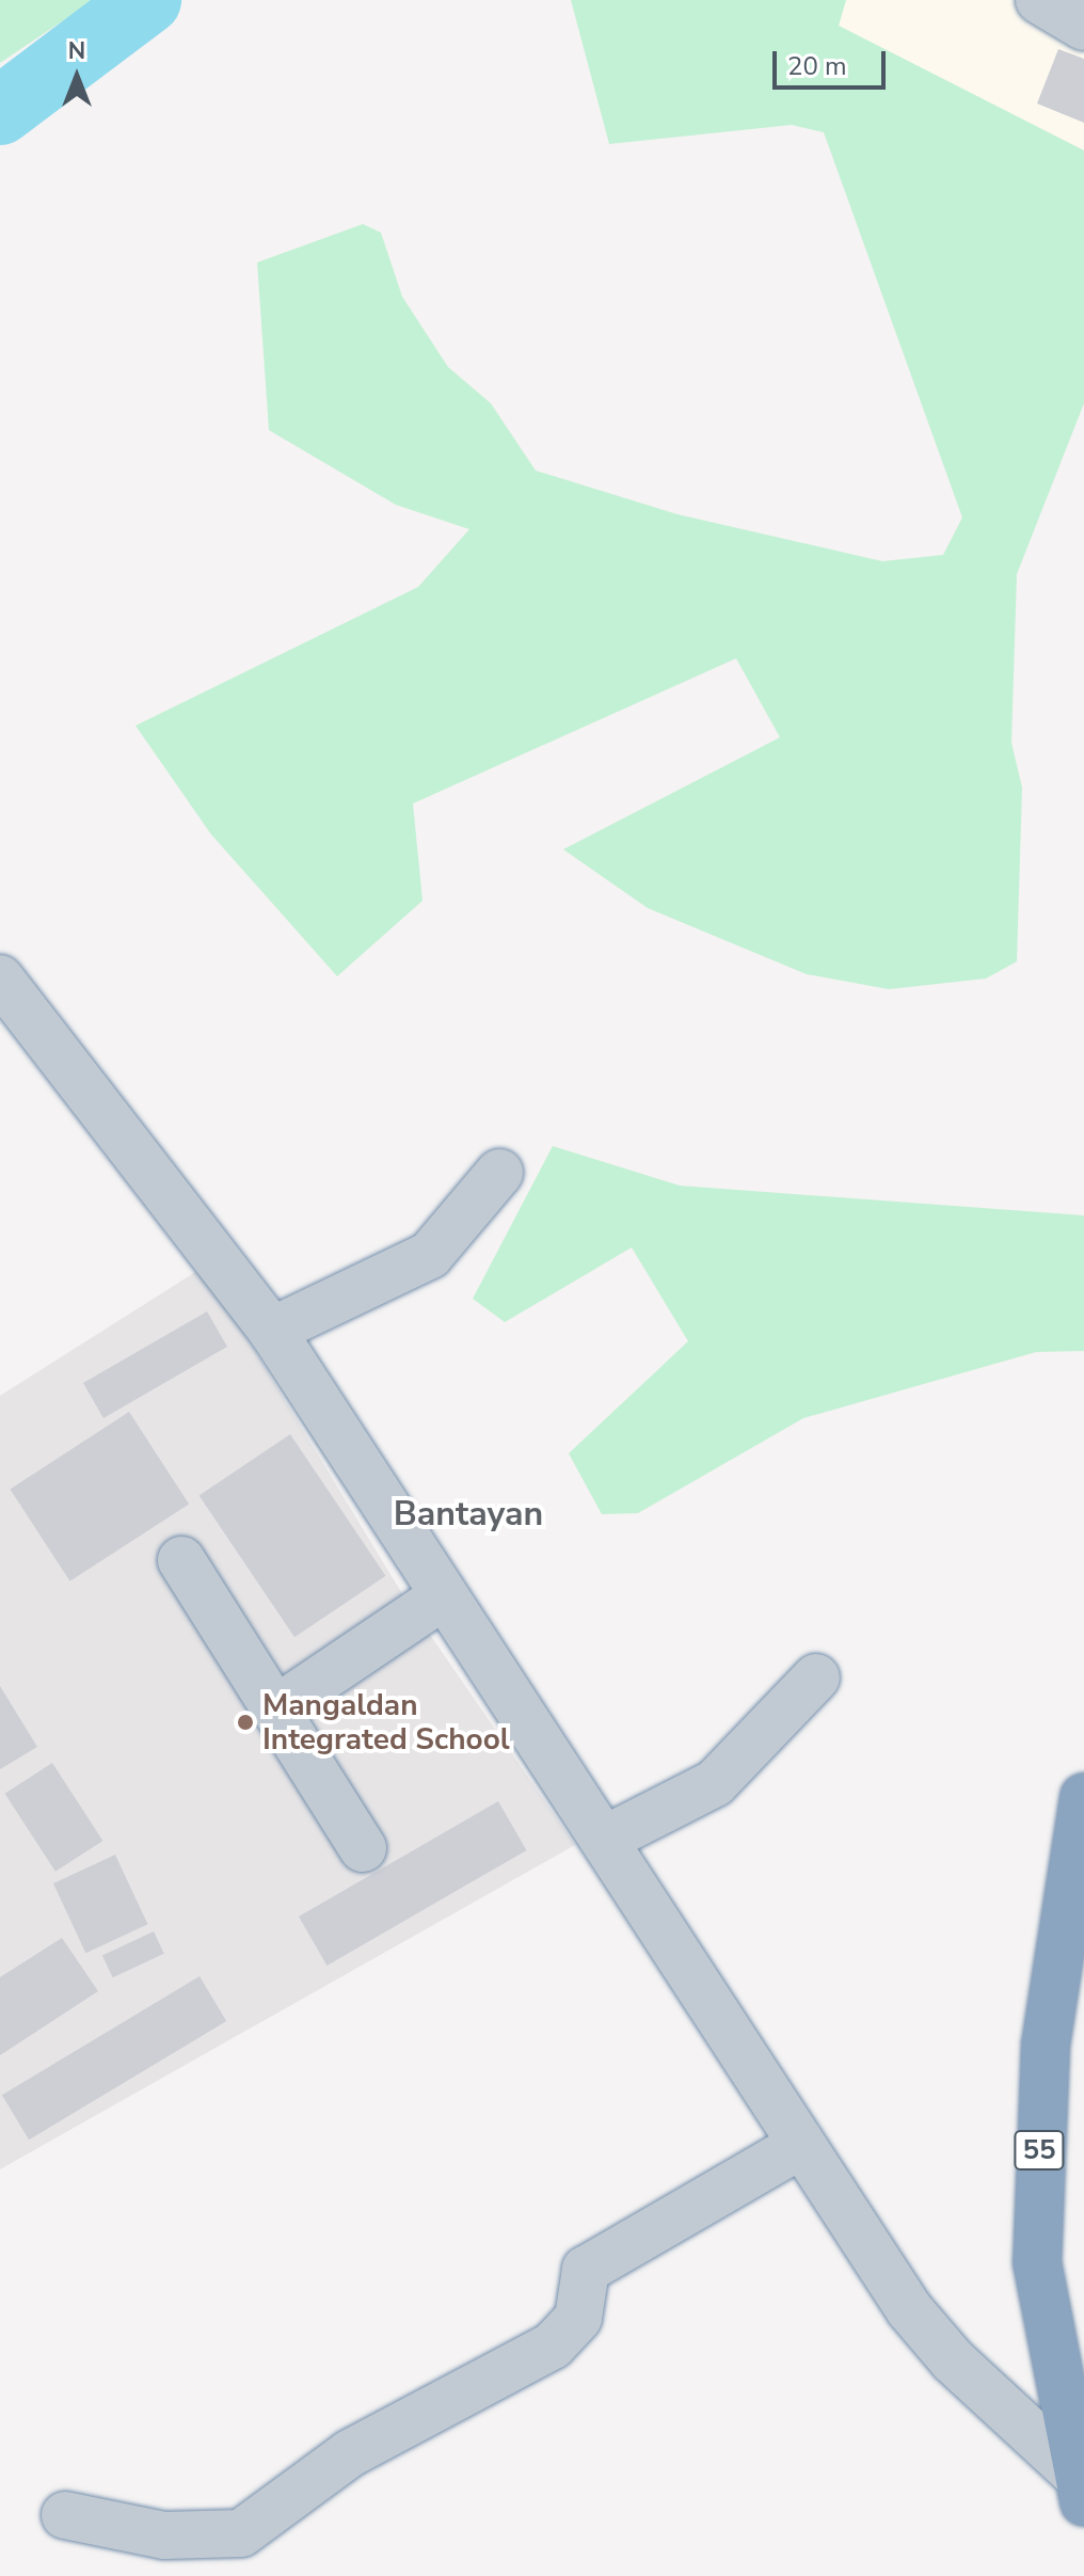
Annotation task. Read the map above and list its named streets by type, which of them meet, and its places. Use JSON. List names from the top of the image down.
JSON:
{
  "streets": {
    "highway": ["55"]
  },
  "districts": ["Bantayan"],
  "places": ["Mangaldan Integrated School"],
  "scale_bar": "20 m",
  "north": "top"
}
